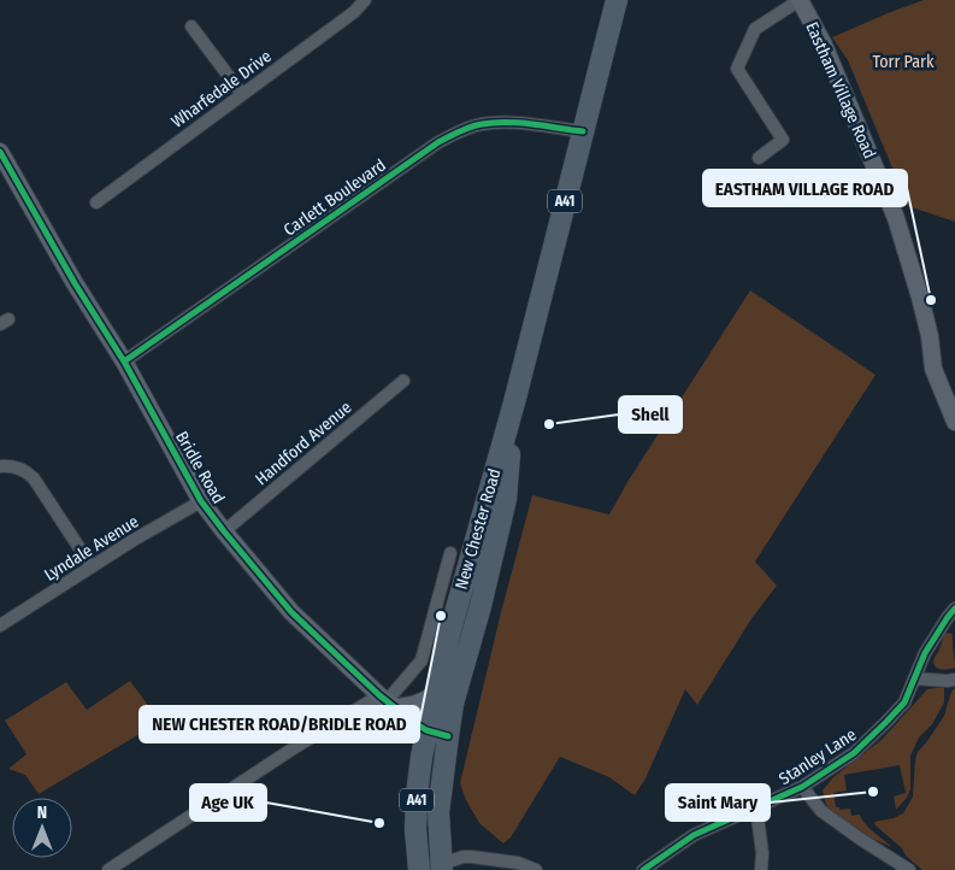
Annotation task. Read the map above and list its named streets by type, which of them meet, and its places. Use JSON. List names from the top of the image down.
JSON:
{
  "streets": {
    "highway": ["A41", "New Chester Road"],
    "street": [
      "Wharfedale Drive",
      "Eastham Village Road",
      "Carlett Boulevard",
      "Handford Avenue",
      "Bridle Road",
      "Lyndale Avenue",
      "Stanley Lane"
    ]
  },
  "crossings": [
    ["Carlett Boulevard", "Bridle Road"],
    ["Carlett Boulevard", "New Chester Road"],
    ["Handford Avenue", "Bridle Road"],
    ["Bridle Road", "New Chester Road"],
    ["Bridle Road", "Lyndale Avenue"]
  ],
  "parks": ["Torr Park"],
  "places": [
    "EASTHAM VILLAGE ROAD",
    "Shell",
    "NEW CHESTER ROAD/BRIDLE ROAD",
    "Saint Mary",
    "Age UK"
  ],
  "north": "top"
}
